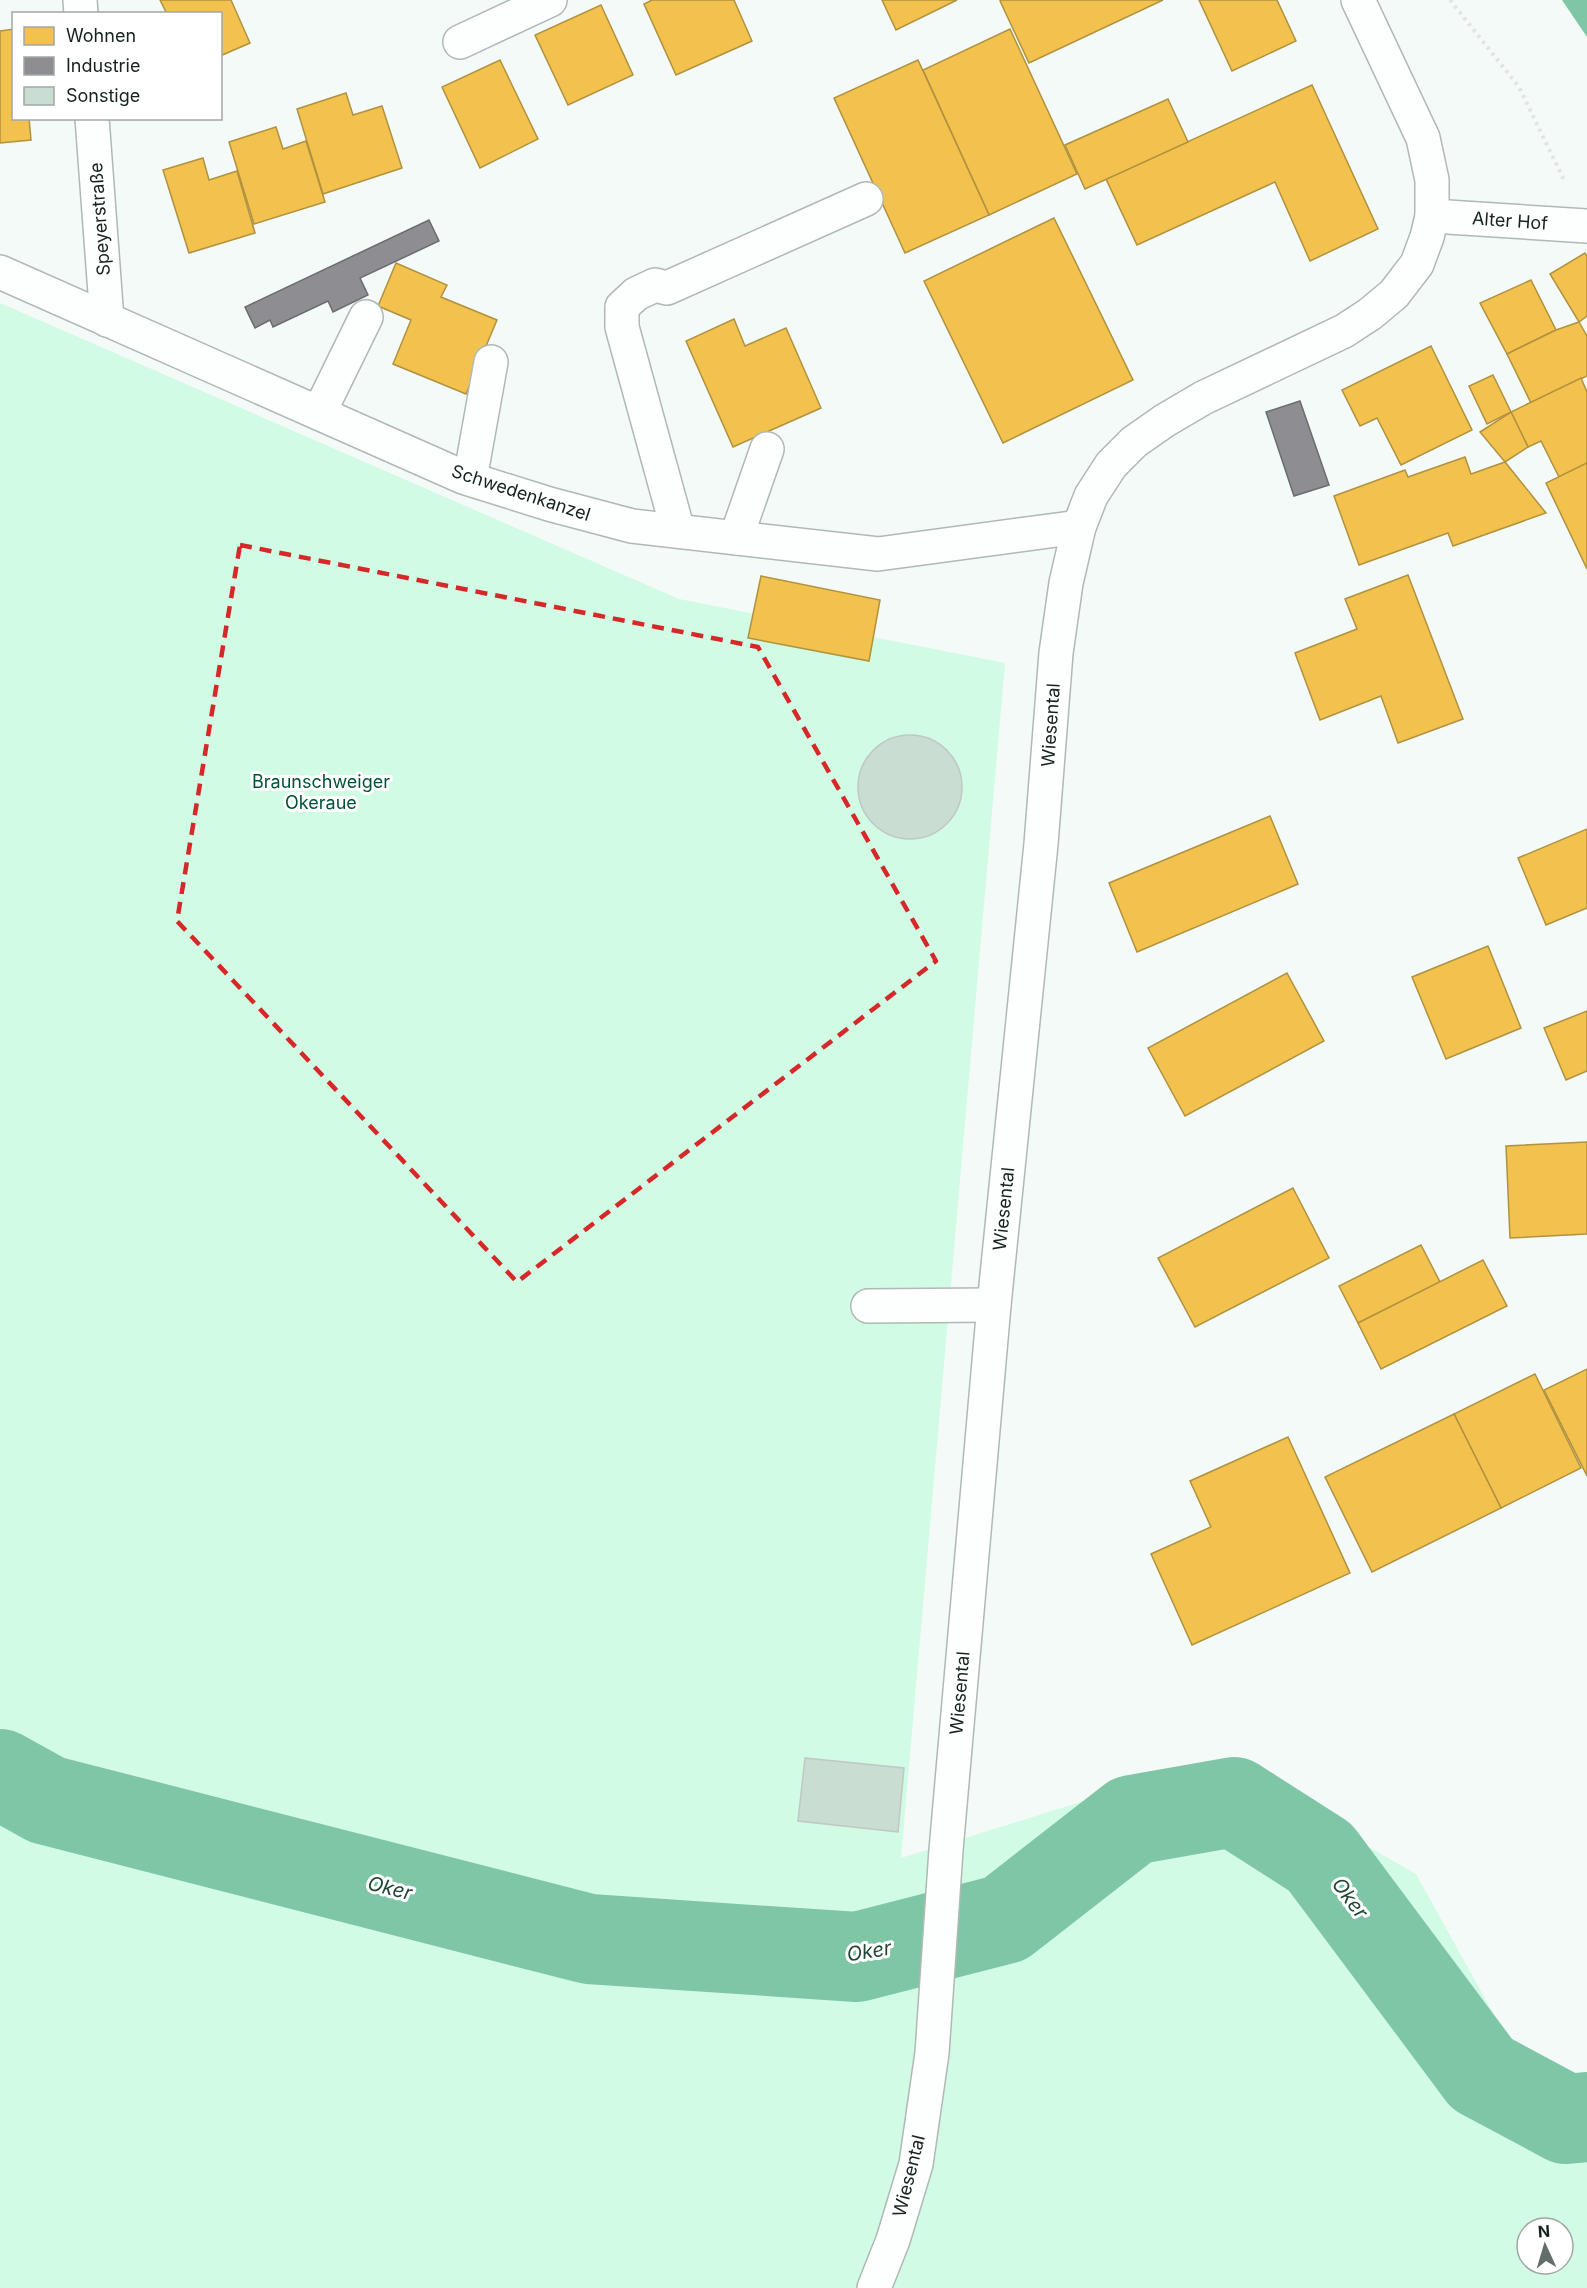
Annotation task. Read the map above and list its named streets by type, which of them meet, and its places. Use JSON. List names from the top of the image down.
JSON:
{
  "streets": {
    "street": [
      "Speyerstraße",
      "Alter Hof",
      "Schwedenkanzel",
      "Wiesental"
    ]
  },
  "crossings": [
    ["Speyerstraße", "Schwedenkanzel"],
    ["Alter Hof", "Wiesental"],
    ["Schwedenkanzel", "Wiesental"]
  ],
  "water": ["Oker"],
  "parks": ["Braunschweiger Okeraue"],
  "legend": ["Wohnen", "Industrie", "Sonstige"],
  "north": "top"
}
